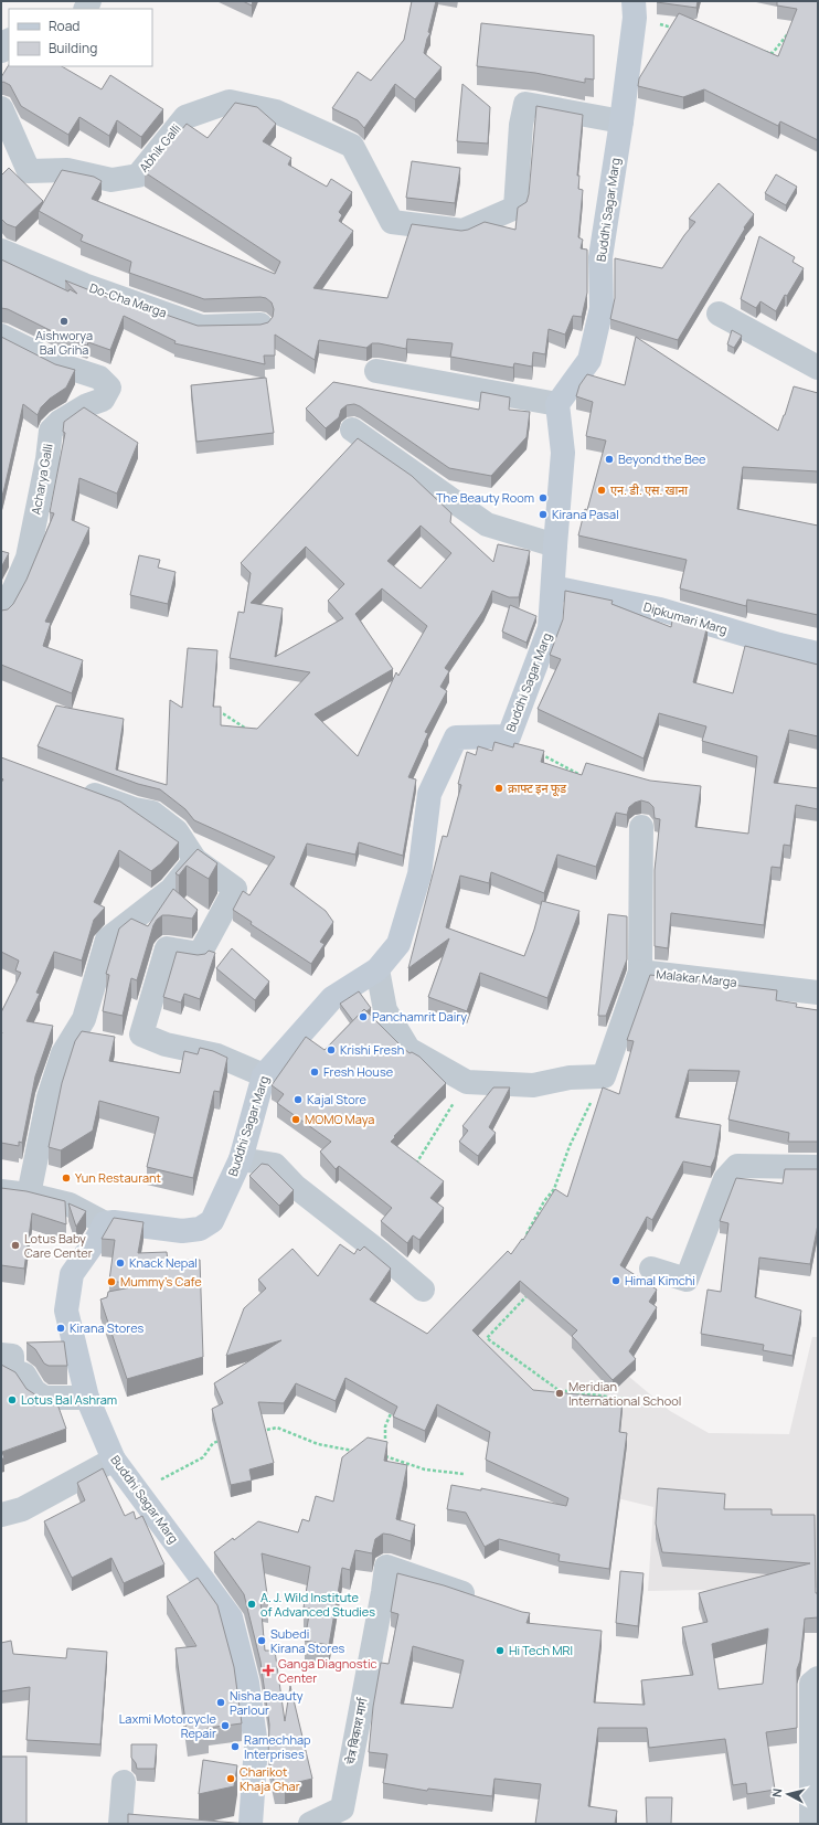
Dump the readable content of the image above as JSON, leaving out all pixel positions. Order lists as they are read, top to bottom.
{
  "streets": {
    "street": [
      "Abhik Galli",
      "Buddhi Sagar Marg",
      "Do-Cha Marga",
      "Acharya Galli",
      "Dipkumari Marg",
      "Malakar Marga",
      "चेत्र बिकाश मार्ग"
    ]
  },
  "crossings": [
    ["Abhik Galli", "Buddhi Sagar Marg"],
    ["Buddhi Sagar Marg", "Dipkumari Marg"]
  ],
  "places": {
    "other": [
      "Aishworya Bal Griha",
      "Beyond the Bee",
      "एन. डी. एस. खाना",
      "The Beauty Room",
      "Kirana Pasal",
      "क्राफ्ट इन फूड",
      "Panchamrit Dairy",
      "Krishi Fresh",
      "Fresh House",
      "Kajal Store",
      "MOMO Maya",
      "Yun Restaurant",
      "Lotus Baby Care Center",
      "Knack Nepal",
      "Himal Kimchi",
      "Mummy's Cafe",
      "Kirana Stores",
      "Meridian International School",
      "Lotus Bal Ashram",
      "A. J. Wild Institute of Advanced Studies",
      "Subedi Kirana Stores",
      "Hi Tech MRI",
      "Nisha Beauty Parlour",
      "Laxmi Motorcycle Repair",
      "Ramechhap Interprises",
      "Charikot Khaja Ghar"
    ],
    "health": ["Ganga Diagnostic Center"]
  },
  "legend": ["Road", "Building"],
  "north": "left"
}
